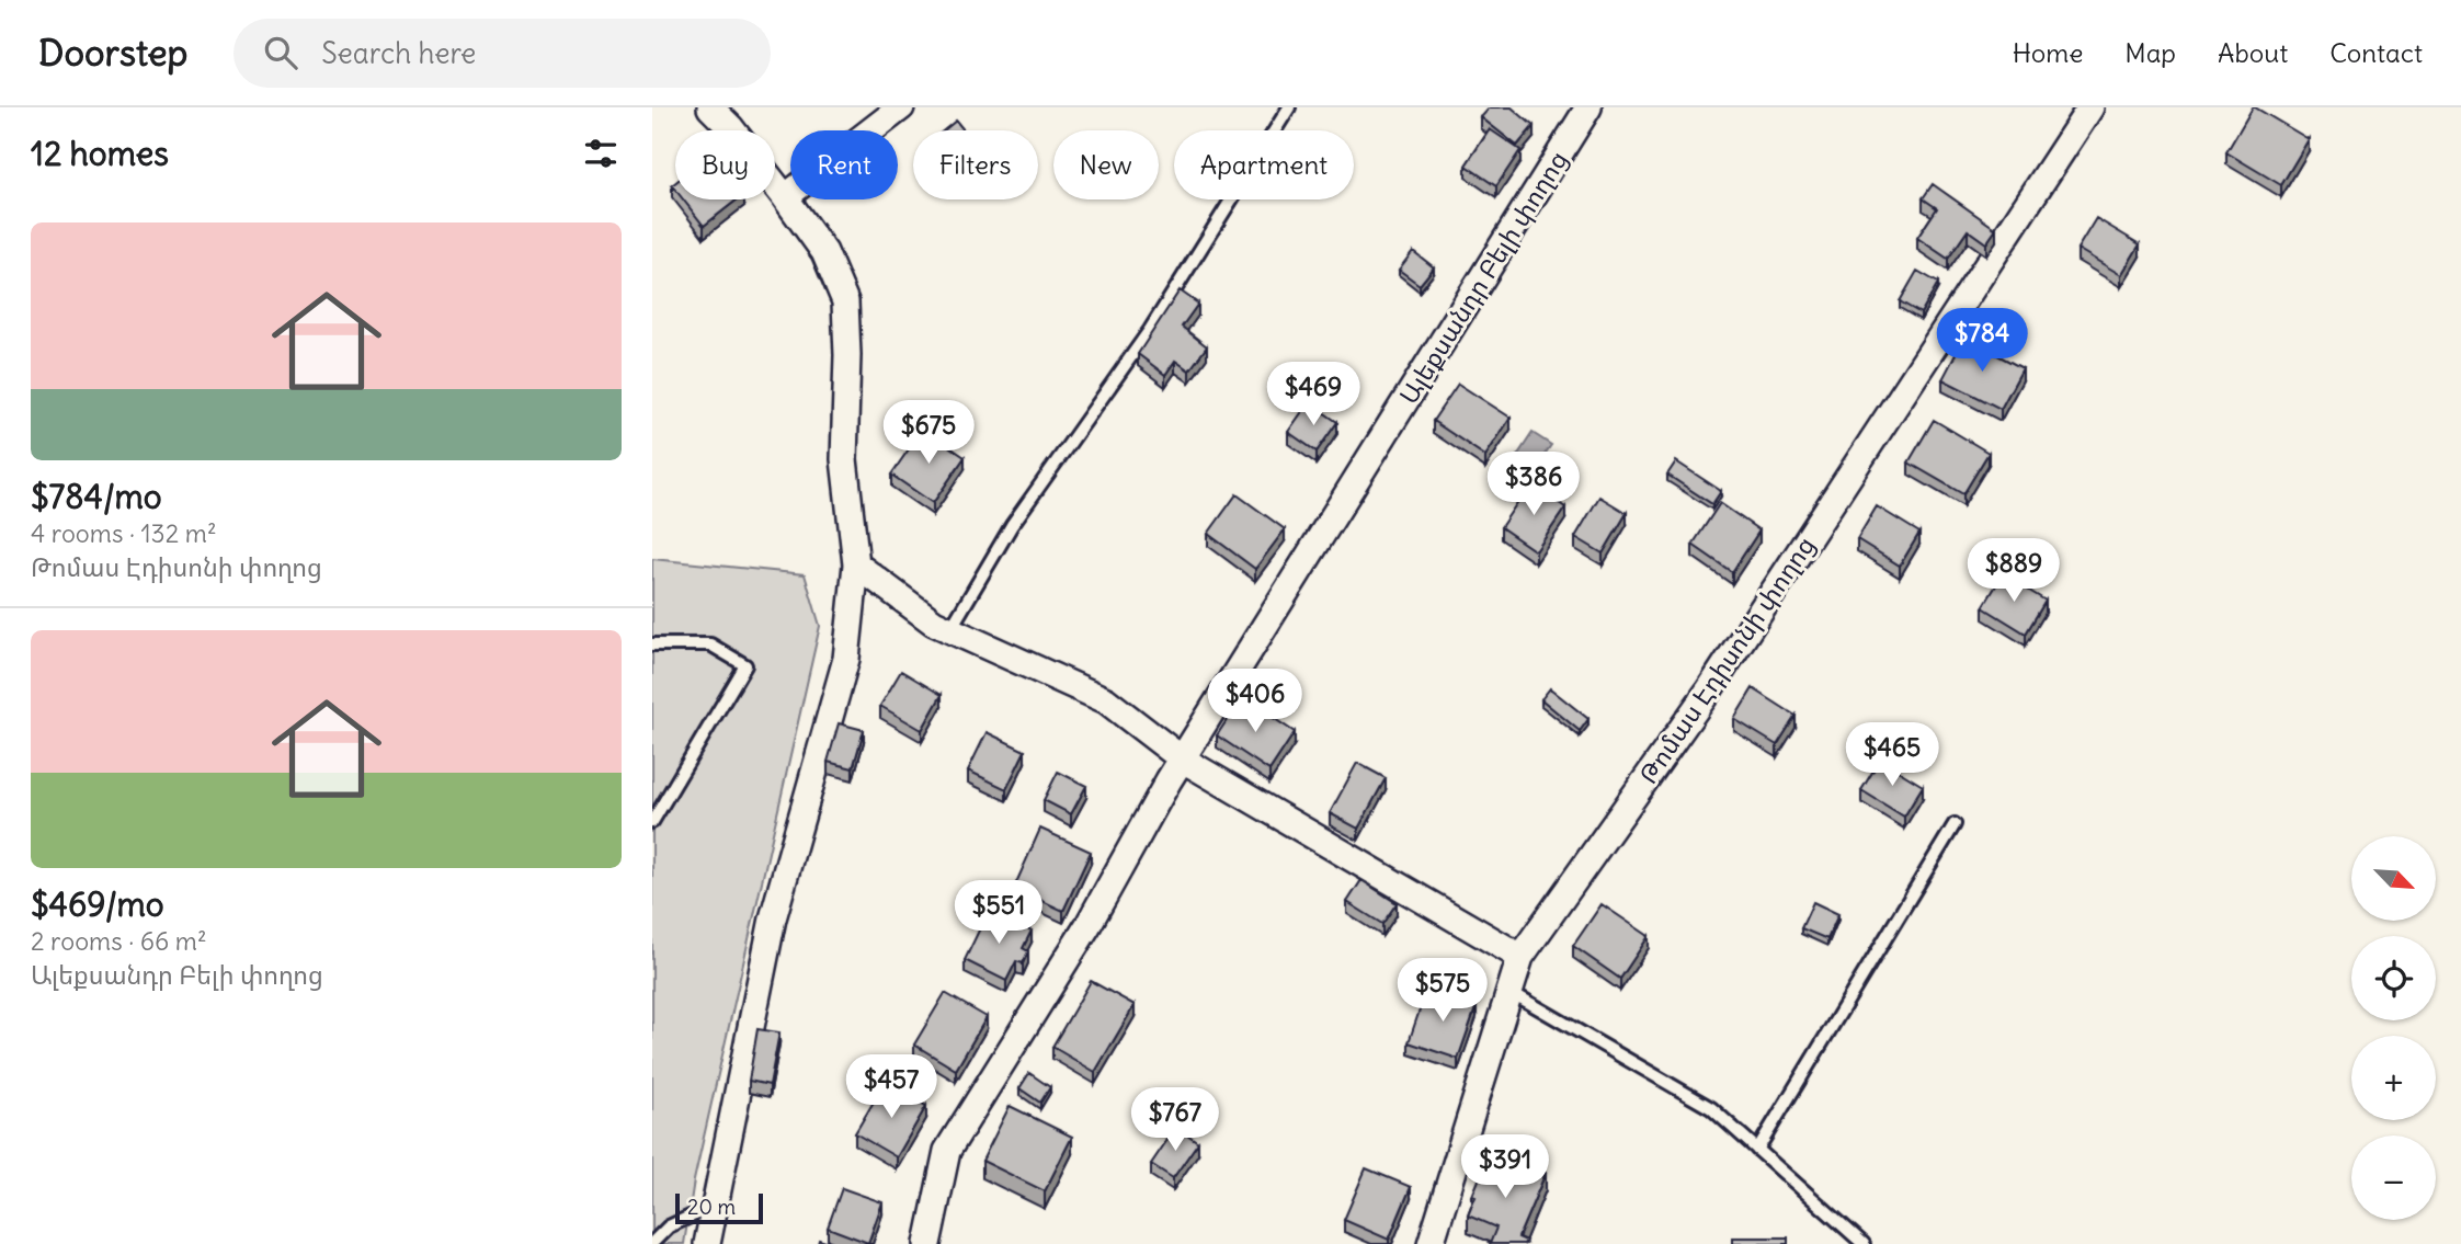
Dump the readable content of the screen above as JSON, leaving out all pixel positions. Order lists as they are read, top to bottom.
{
  "streets": {
    "street": ["Ալեքսանդր Բելի փողոց", "Թոմաս Էդիսոնի փողոց"]
  },
  "scale_bar": "20 m",
  "north": "bottom right",
  "page": {
    "header": "Doorstep",
    "search": "Search here",
    "nav": [
      "Home",
      "Map",
      "About",
      "Contact"
    ],
    "heading": "12 homes",
    "chip": [
      "Buy",
      "Rent",
      "Filters",
      "New",
      "Apartment"
    ],
    "list": [
      {
        "name": "$784/mo",
        "note": "4 rooms · 132 m² · Թոմաս Էդիսոնի փողոց"
      },
      {
        "name": "$469/mo",
        "note": "2 rooms · 66 m² · Ալեքսանդր Բելի փողոց"
      }
    ],
    "price": [
      "$784",
      "$469",
      "$675",
      "$386",
      "$889",
      "$406",
      "$465",
      "$551",
      "$575",
      "$457",
      "$767",
      "$391"
    ],
    "map_buttons": ["+", "−"],
    "scale": "20 m"
  }
}
